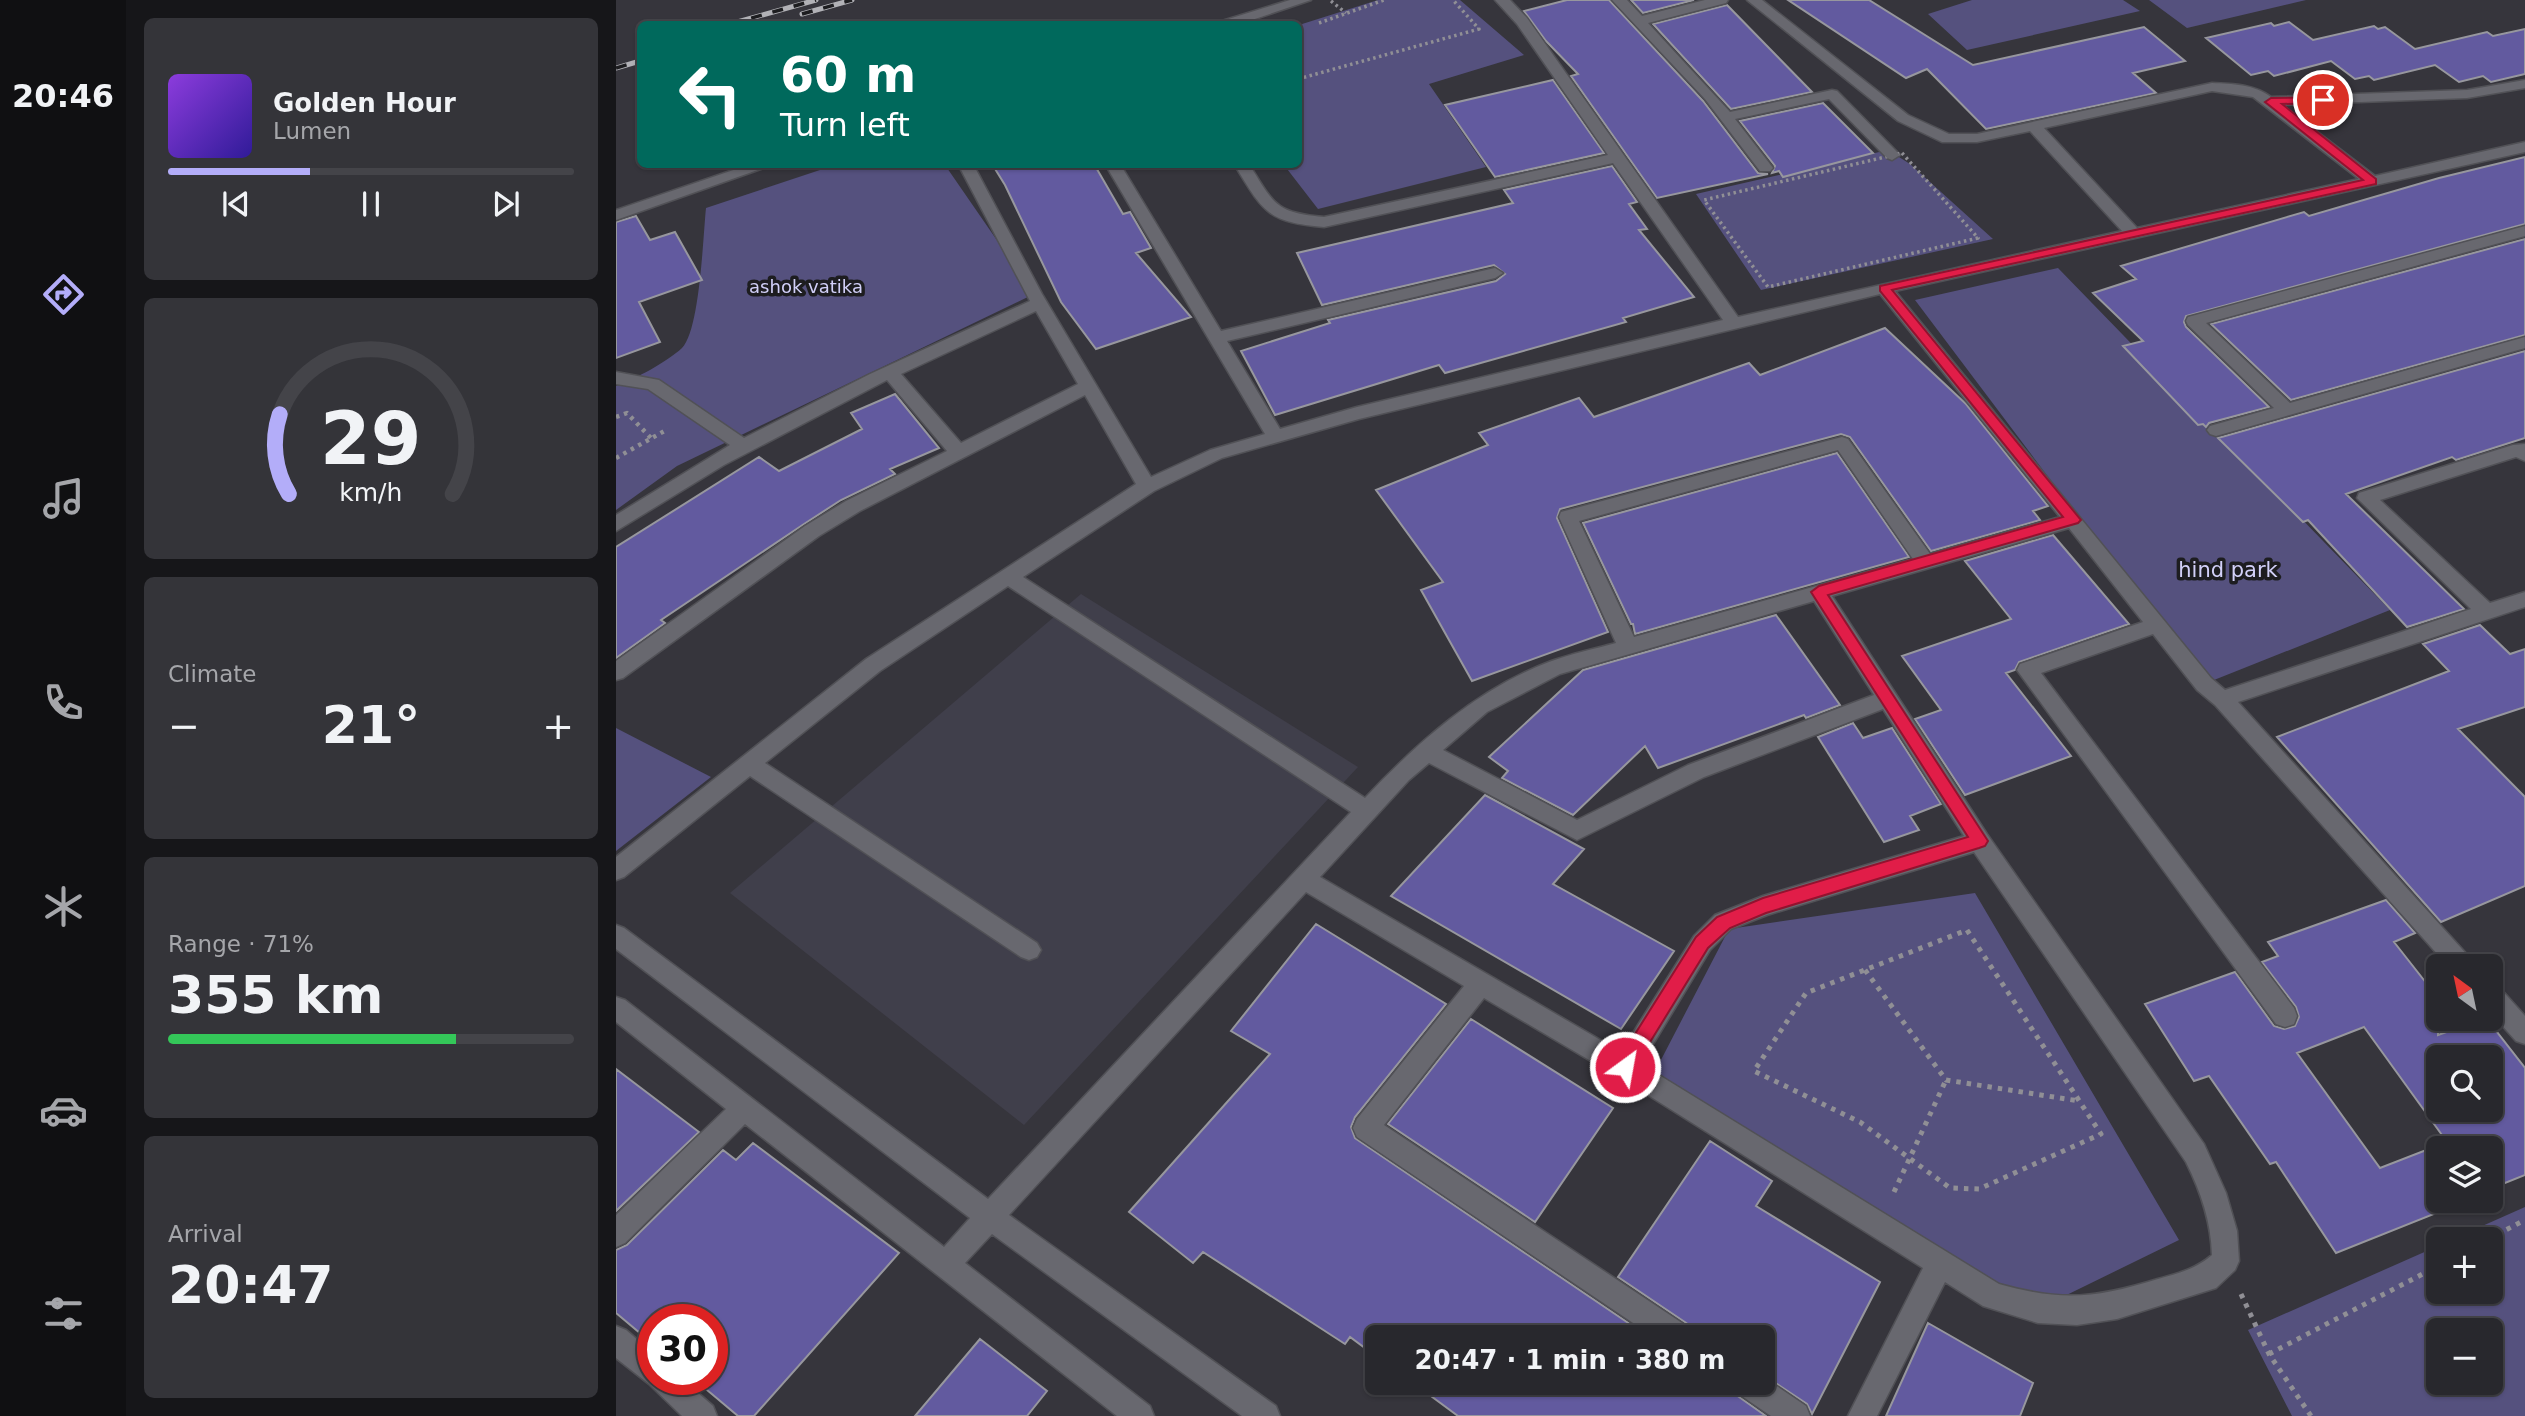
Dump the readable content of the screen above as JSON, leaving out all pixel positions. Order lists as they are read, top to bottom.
{
  "parks": ["ashok vatika", "hind park"],
  "north": "top left",
  "page": {
    "tabs": "20:46",
    "turn": ["60 m", "Turn left"],
    "song": ["Golden Hour", "Lumen"],
    "tile": [
      "Climate",
      ["Range · 71%", "355 km"],
      ["Arrival", "20:47"]
    ],
    "heat": ["−", "21°", "+"],
    "map_buttons": ["+", "−"],
    "limit": "30",
    "trip": "20:47 · 1 min · 380 m",
    "gauge": ["29", "km/h"]
  }
}
